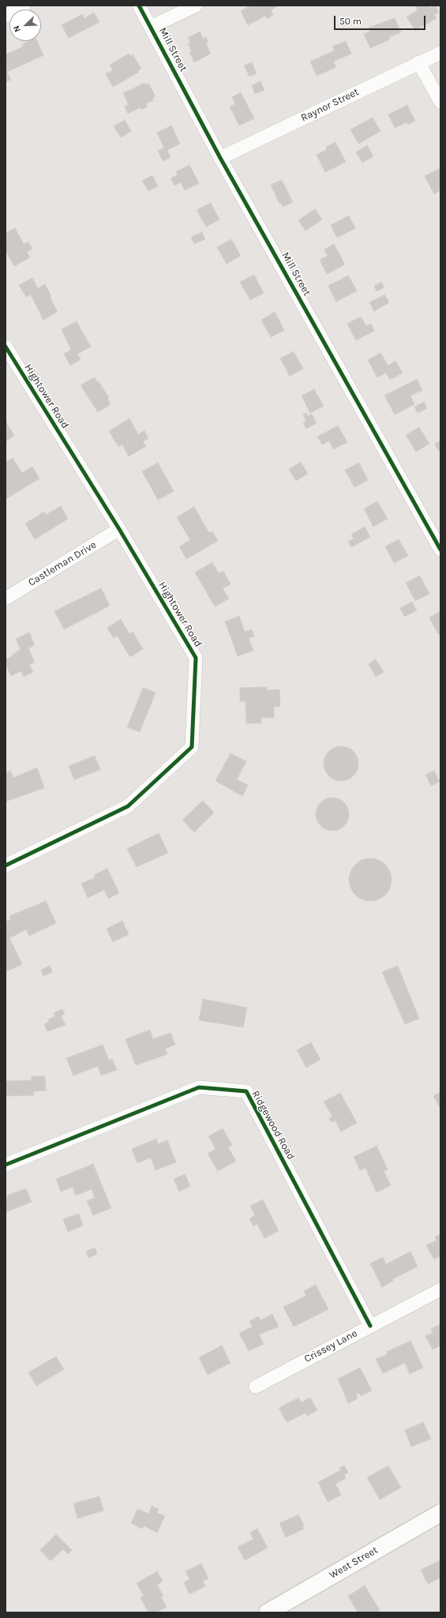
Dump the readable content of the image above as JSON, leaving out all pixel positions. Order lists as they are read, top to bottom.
{
  "streets": {
    "main road": ["West Street"],
    "street": [
      "Mill Street",
      "Raynor Street",
      "Hightower Road",
      "Castleman Drive",
      "Ridgewood Road",
      "Crissey Lane"
    ]
  },
  "crossings": [
    ["Mill Street", "Raynor Street"],
    ["Hightower Road", "Castleman Drive"],
    ["Ridgewood Road", "Crissey Lane"]
  ],
  "scale_bar": "50 m",
  "north": "bottom left"
}
